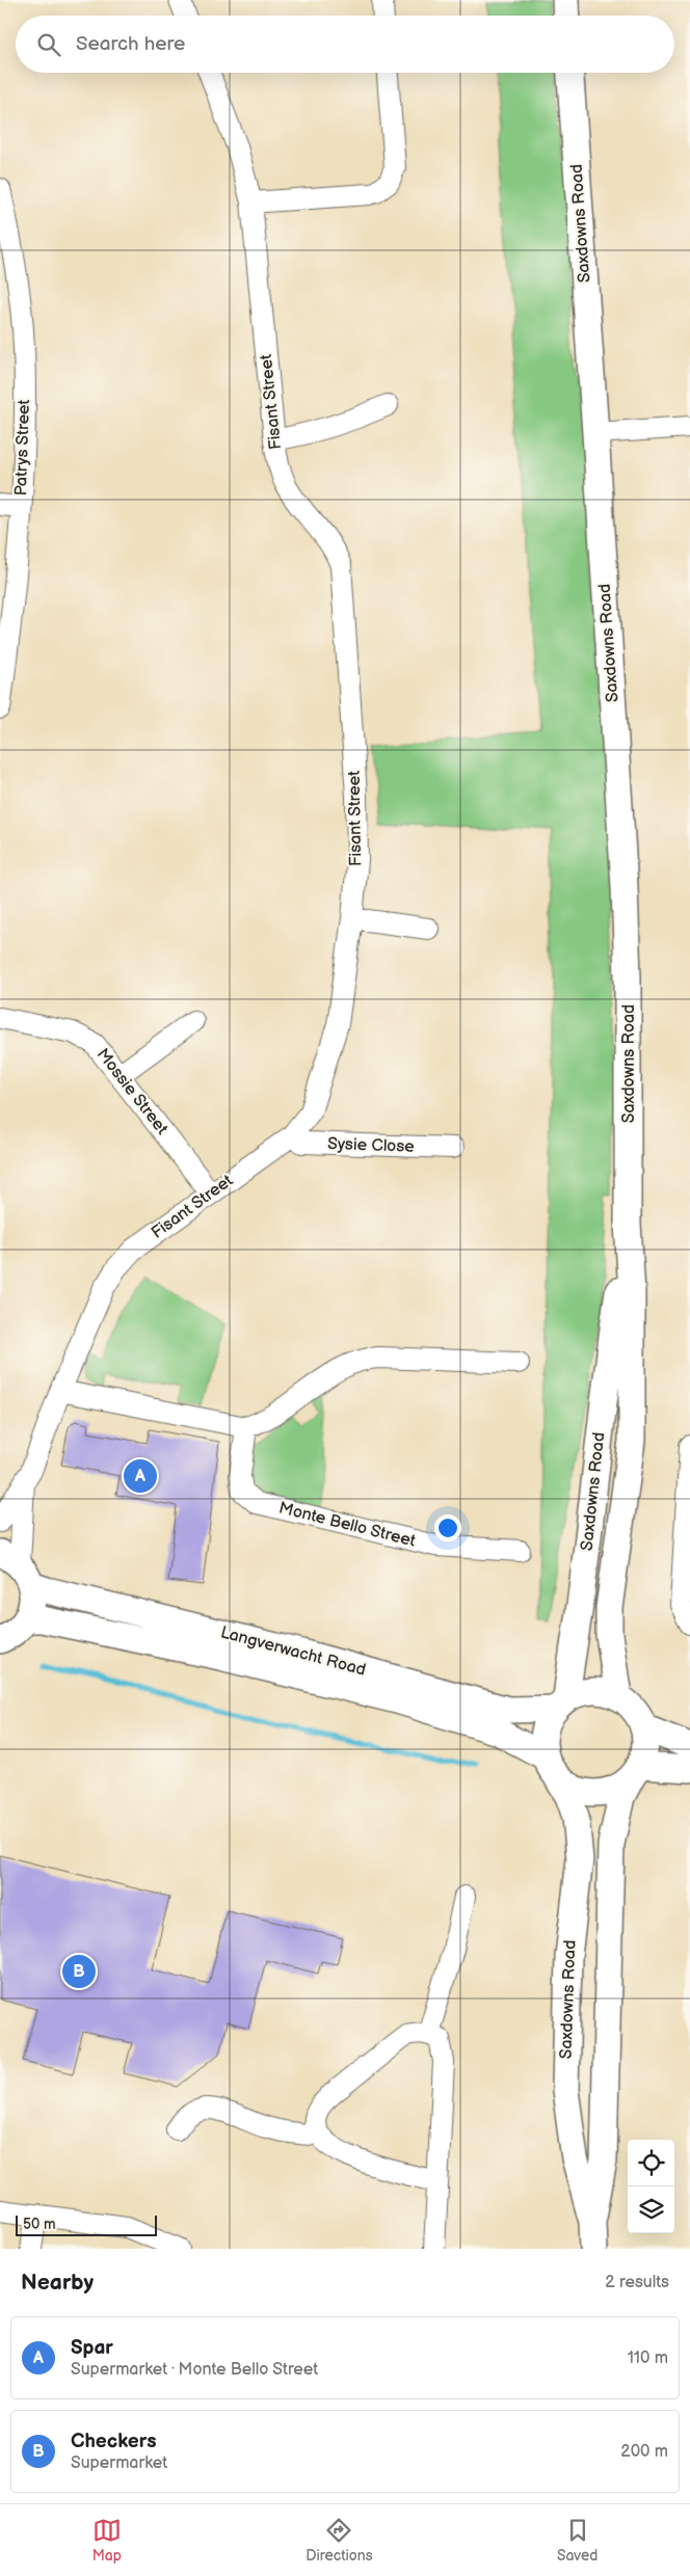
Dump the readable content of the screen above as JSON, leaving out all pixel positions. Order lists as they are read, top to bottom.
{
  "streets": {
    "street": [
      "Saxdowns Road",
      "Fisant Street",
      "Patrys Street",
      "Mossie Street",
      "Sysie Close",
      "Monte Bello Street",
      "Langverwacht Road"
    ]
  },
  "crossings": [
    ["Saxdowns Road", "Langverwacht Road"],
    ["Fisant Street", "Mossie Street"],
    ["Fisant Street", "Sysie Close"],
    ["Fisant Street", "Langverwacht Road"]
  ],
  "scale_bar": "50 m",
  "page": {
    "search": "Search here",
    "pins": ["A", "B"],
    "scale": "50 m",
    "heading": ["Nearby", "2 results"],
    "list": [
      {
        "mark": "A",
        "name": "Spar",
        "note": "Supermarket · Monte Bello Street",
        "value": "110 m"
      },
      {
        "mark": "B",
        "name": "Checkers",
        "note": "Supermarket",
        "value": "200 m"
      }
    ],
    "nav": ["Map", "Directions", "Saved"]
  }
}
